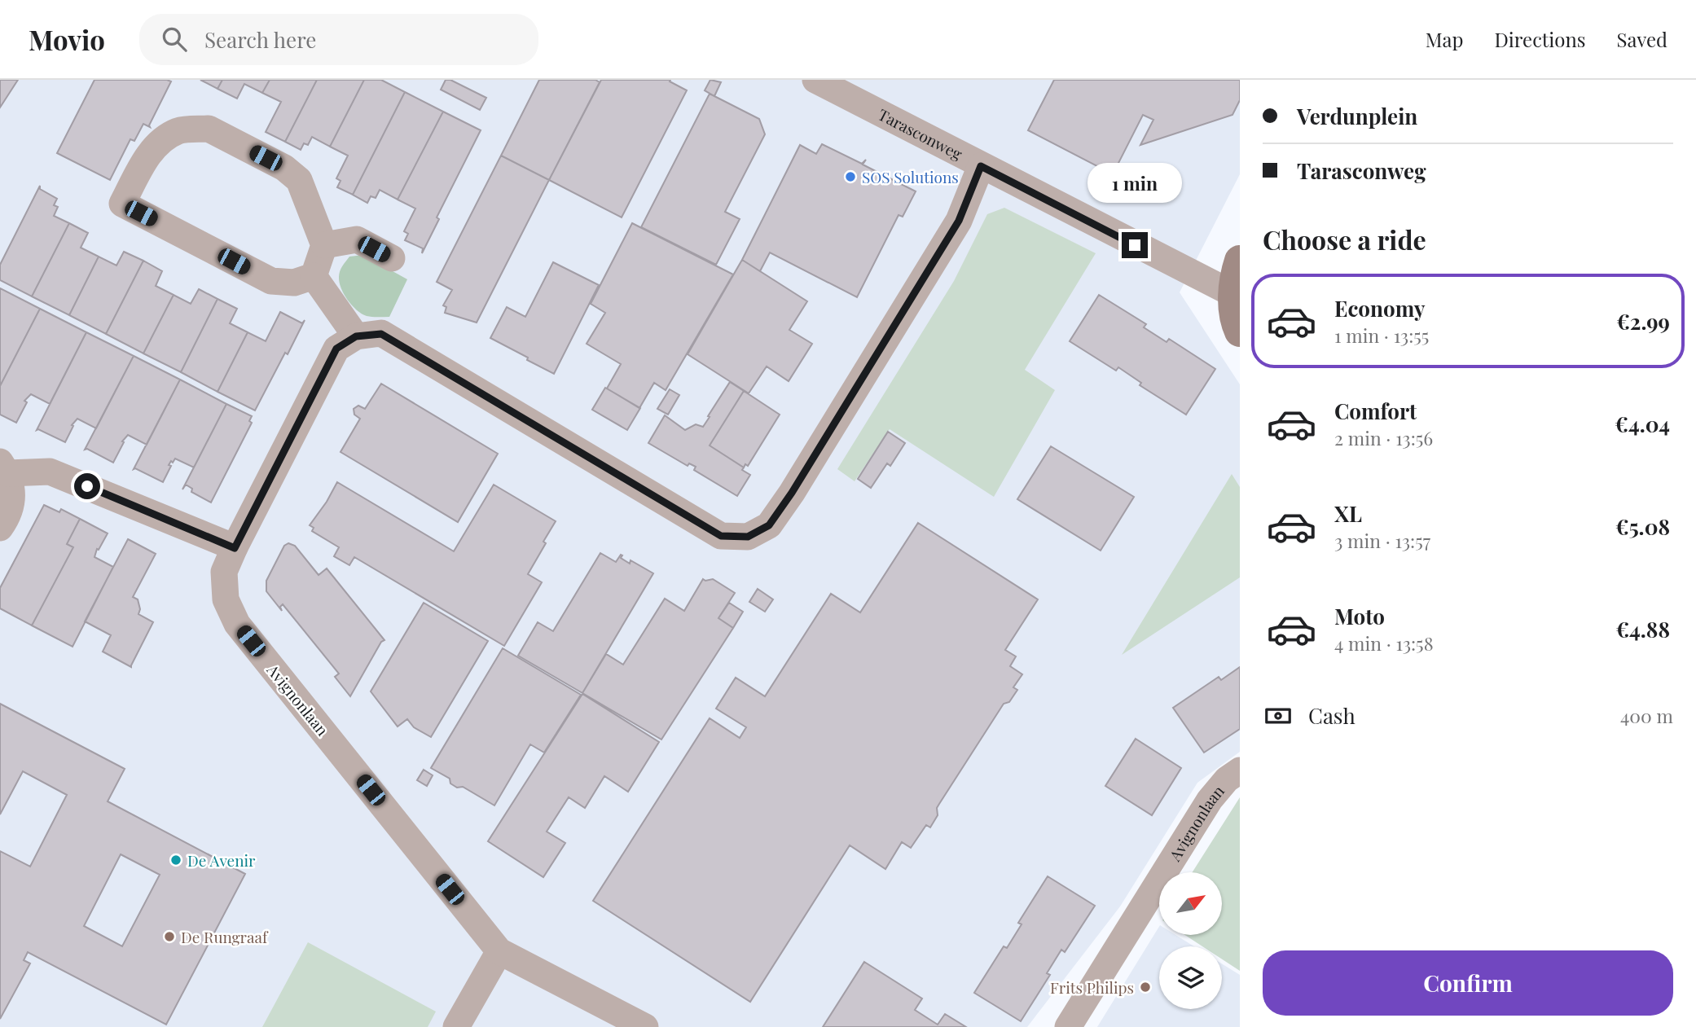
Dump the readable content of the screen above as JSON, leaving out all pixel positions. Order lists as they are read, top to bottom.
{
  "streets": {
    "street": ["Tarasconweg", "Avignonlaan"]
  },
  "places": [
    "SOS Solutions",
    "De Avenir",
    "De Rungraaf",
    "Frits Philips"
  ],
  "north": "top right",
  "page": {
    "header": "Movio",
    "search": "Search here",
    "nav": ["Map", "Directions", "Saved"],
    "banner": ["Verdunplein", "Tarasconweg"],
    "bubble": "1 min",
    "heading": "Choose a ride",
    "list": [
      {
        "name": "Economy",
        "note": "1 min · 13:55",
        "value": "€2.99"
      },
      {
        "name": "Comfort",
        "note": "2 min · 13:56",
        "value": "€4.04"
      },
      {
        "name": "XL",
        "note": "3 min · 13:57",
        "value": "€5.08"
      },
      {
        "name": "Moto",
        "note": "4 min · 13:58",
        "value": "€4.88"
      }
    ],
    "pay": ["Cash", "400 m"],
    "buttons": "Confirm"
  }
}
